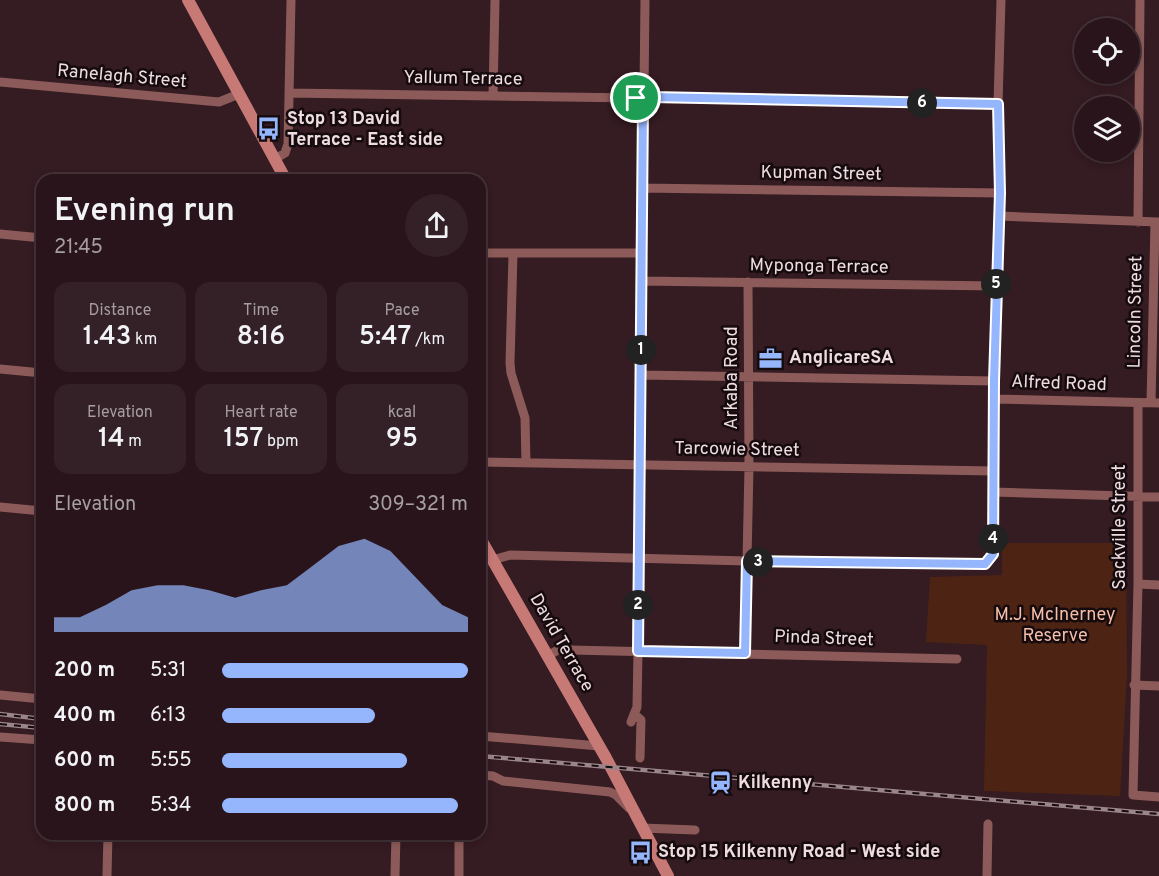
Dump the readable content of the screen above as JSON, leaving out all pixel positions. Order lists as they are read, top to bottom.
{
  "streets": {
    "main road": ["David Terrace"],
    "street": [
      "Ranelagh Street",
      "Yallum Terrace",
      "Kupman Street",
      "Myponga Terrace",
      "Lincoln Street",
      "Arkaba Road",
      "Alfred Road",
      "Tarcowie Street",
      "Sackville Street",
      "Pinda Street"
    ]
  },
  "crossings": [
    ["Myponga Terrace", "Arkaba Road"],
    ["Lincoln Street", "Alfred Road"],
    ["Arkaba Road", "Tarcowie Street"],
    ["Arkaba Road", "Pinda Street"],
    ["Alfred Road", "Sackville Street"],
    ["Pinda Street", "David Terrace"]
  ],
  "parks": ["M.J. McInerney Reserve"],
  "places": {
    "bus stop": ["Stop 13 David Terrace - East side", "Stop 15 Kilkenny Road - West side"],
    "office": ["AnglicareSA"],
    "station": ["Kilkenny"]
  },
  "page": {
    "pins": [
      "6",
      "5",
      "1",
      "4",
      "3",
      "2"
    ],
    "heading": ["Evening run", "21:45"],
    "stats": [
      ["Distance", "1.43 km"],
      ["Time", "8:16"],
      ["Pace", "5:47 /km"],
      ["Elevation", "14 m"],
      ["Heart rate", "157 bpm"],
      ["kcal", "95"]
    ],
    "chart": ["Elevation", "309–321 m"],
    "list": [
      {
        "name": "200 m",
        "note": "5:31"
      },
      {
        "name": "400 m",
        "note": "6:13"
      },
      {
        "name": "600 m",
        "note": "5:55"
      },
      {
        "name": "800 m",
        "note": "5:34"
      }
    ]
  }
}
